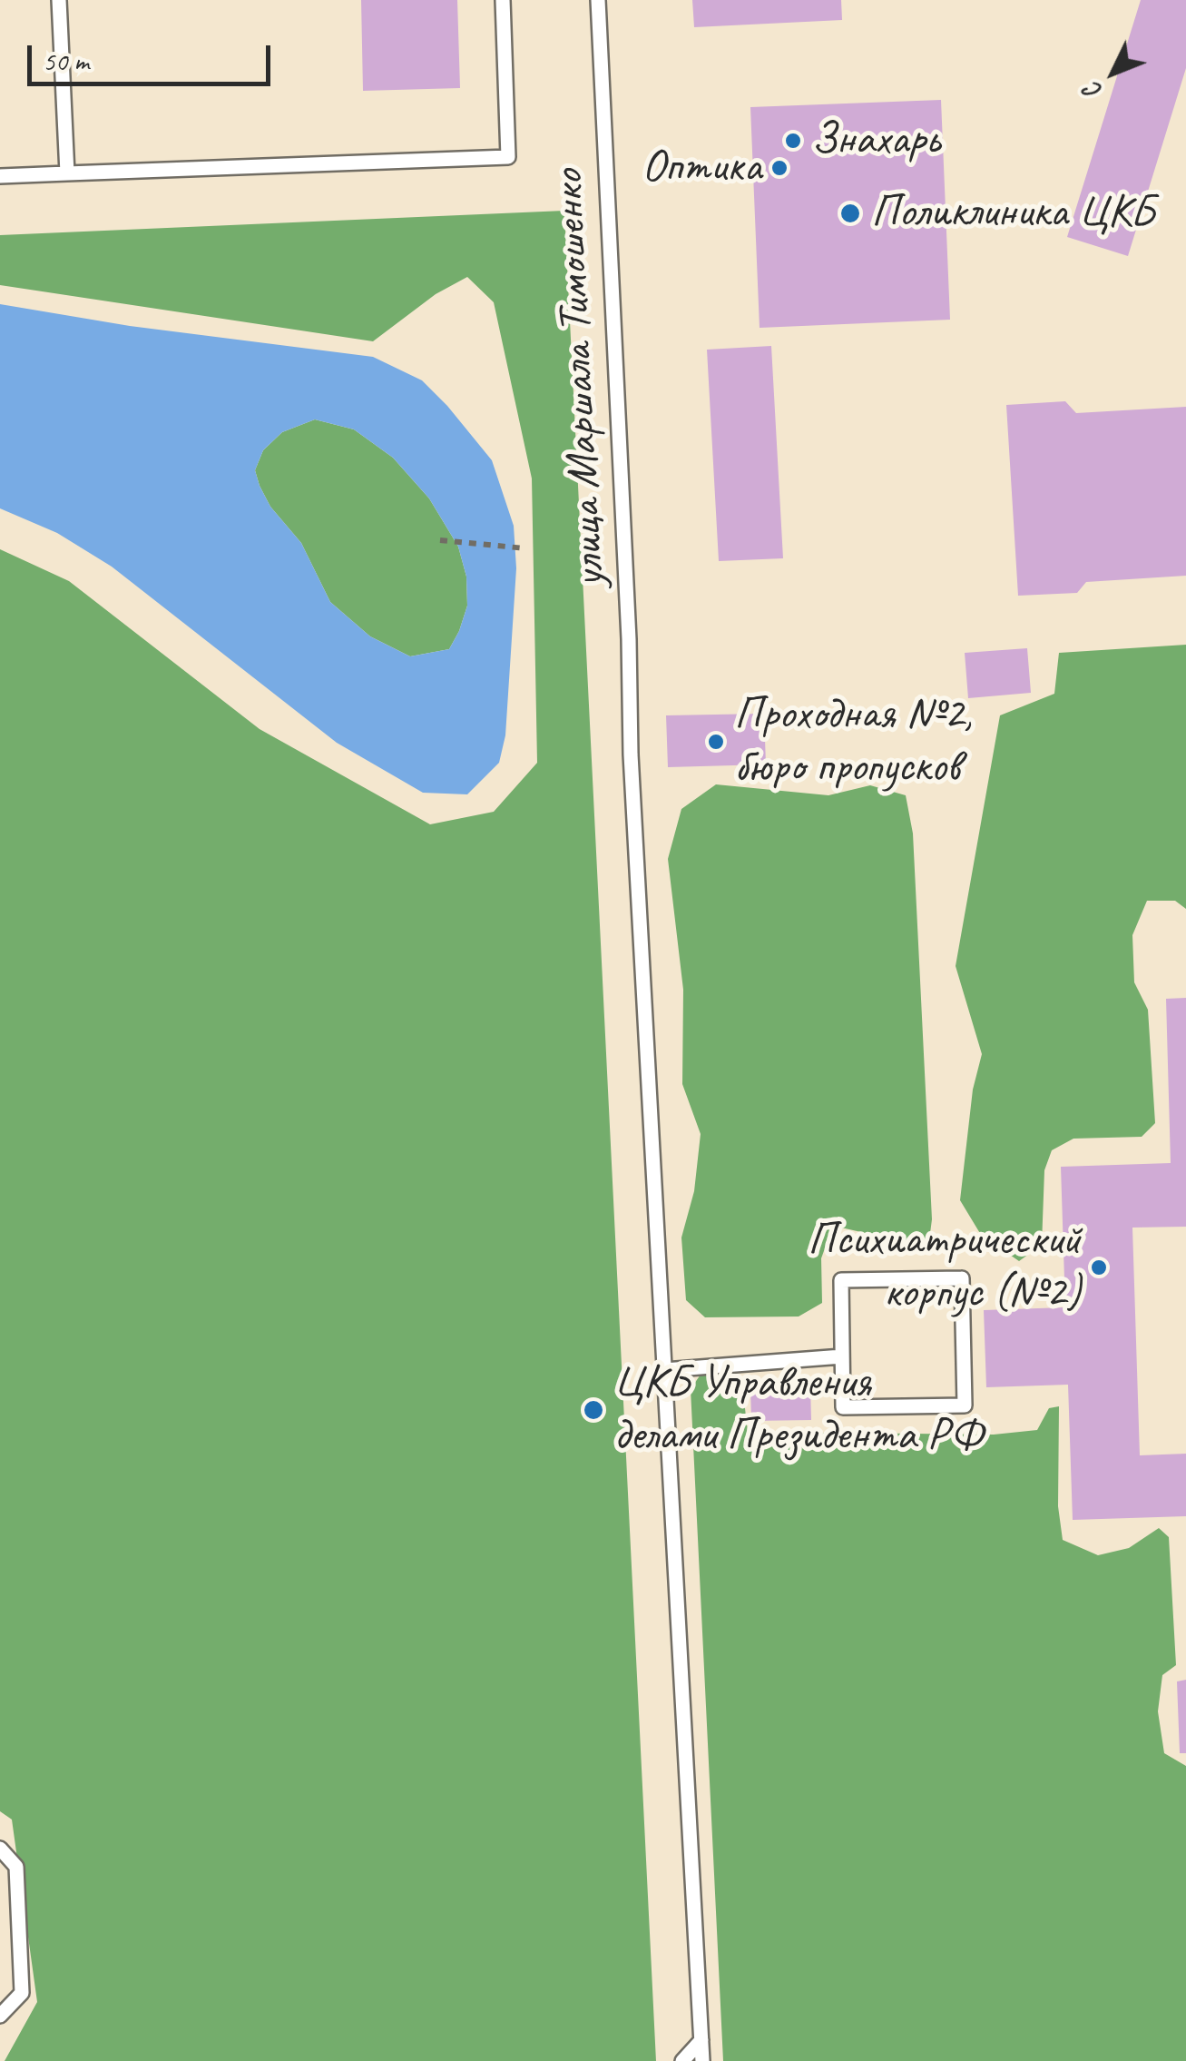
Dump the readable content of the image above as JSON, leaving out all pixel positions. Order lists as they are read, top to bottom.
{
  "streets": {
    "lane": ["улица Маршала Тимошенко"]
  },
  "places": [
    "Знахарь",
    "Оптика",
    "Поликлиника ЦКБ",
    "Проходная №2, бюро пропусков",
    "Психиатрический корпус (№2)",
    "ЦКБ Управления делами Президента РФ"
  ],
  "scale_bar": "50 m",
  "north": "bottom left"
}
